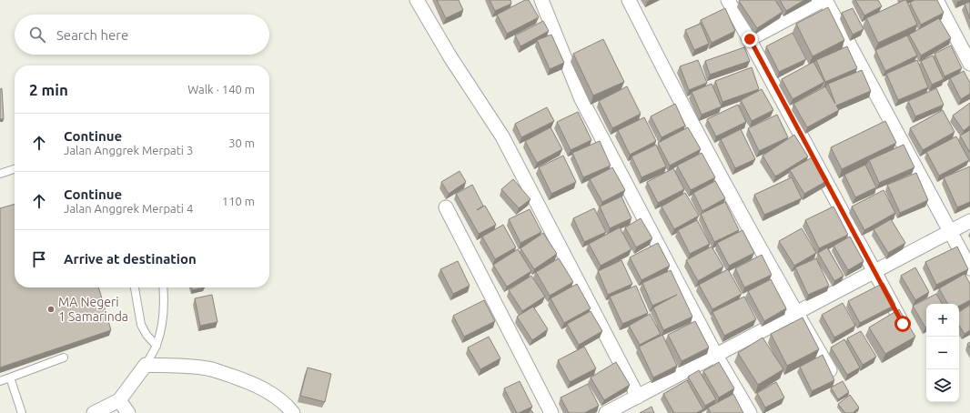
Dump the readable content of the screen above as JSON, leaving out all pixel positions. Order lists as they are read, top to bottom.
{
  "places": ["MA Negeri 1 Samarinda"],
  "page": {
    "search": "Search here",
    "heading": ["2 min", "Walk · 140 m"],
    "list": [
      ["Continue", "Jalan Anggrek Merpati 3", "30 m"],
      ["Continue", "Jalan Anggrek Merpati 4", "110 m"],
      "Arrive at destination"
    ],
    "map_buttons": ["+", "−"]
  }
}
